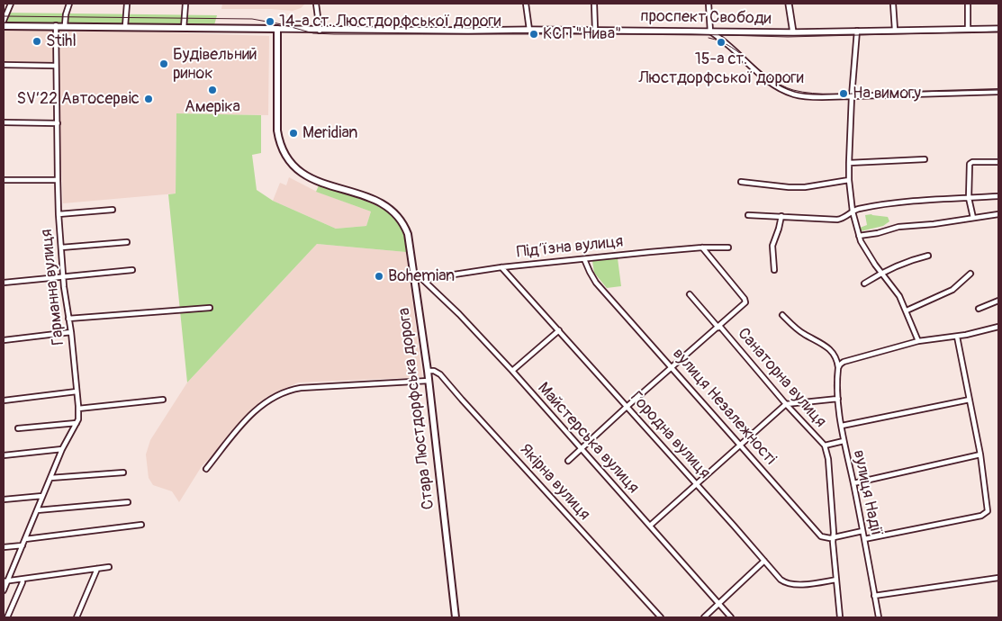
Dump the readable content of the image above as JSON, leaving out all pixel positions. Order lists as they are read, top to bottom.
{
  "streets": {
    "main road": ["Стара Люстдорфська дорога"],
    "street": [
      "проспект Свободи",
      "Підʼїзна вулиця",
      "Гарманна вулиця",
      "Санаторна вулиця",
      "вулиця Незалежності",
      "Городна вулиця",
      "Майстерська вулиця",
      "Якірна вулиця",
      "вулиця Надії"
    ]
  },
  "crossings": [
    ["проспект Свободи", "Стара Люстдорфська дорога"],
    ["Підʼїзна вулиця", "вулиця Незалежності"],
    ["Підʼїзна вулиця", "Стара Люстдорфська дорога"],
    ["Підʼїзна вулиця", "Городна вулиця"],
    ["Підʼїзна вулиця", "Майстерська вулиця"],
    ["Санаторна вулиця", "вулиця Надії"],
    ["вулиця Незалежності", "вулиця Надії"],
    ["Стара Люстдорфська дорога", "Якірна вулиця"],
    ["Городна вулиця", "вулиця Надії"]
  ],
  "places": [
    "14-а ст. Люстдорфської дороги",
    "КСП \"Нива\"",
    "Stihl",
    "15-а ст. Люстдорфської дороги",
    "Будівельний ринок",
    "Амеріка",
    "На вимогу",
    "SV’22 Автосервіс",
    "Meridian",
    "Bohemian"
  ]
}
